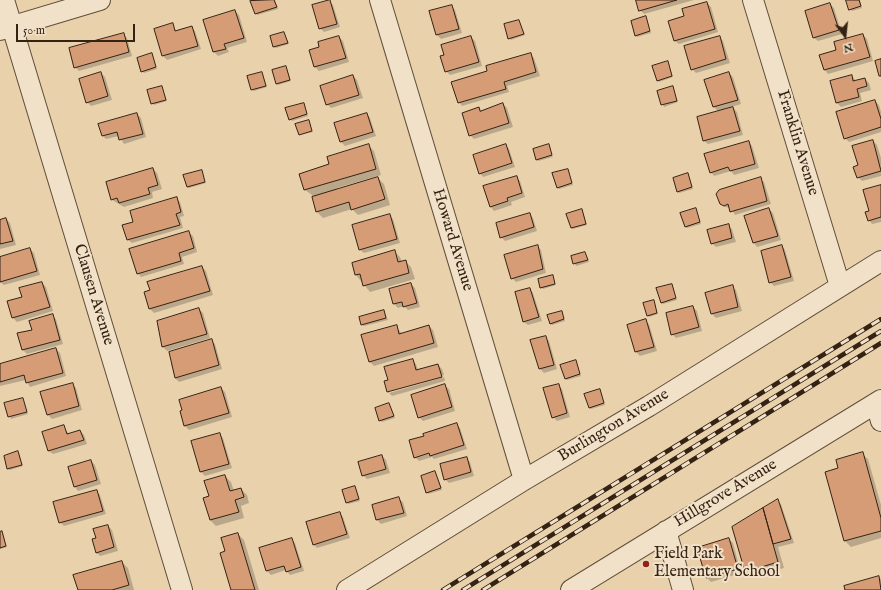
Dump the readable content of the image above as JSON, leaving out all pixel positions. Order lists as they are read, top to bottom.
{
  "streets": {
    "street": [
      "Franklin Avenue",
      "Howard Avenue",
      "Clausen Avenue",
      "Burlington Avenue",
      "Hillgrove Avenue"
    ]
  },
  "crossings": [
    ["Franklin Avenue", "Burlington Avenue"],
    ["Howard Avenue", "Burlington Avenue"]
  ],
  "places": ["Field Park Elementary School"],
  "scale_bar": "50 m",
  "north": "bottom"
}
